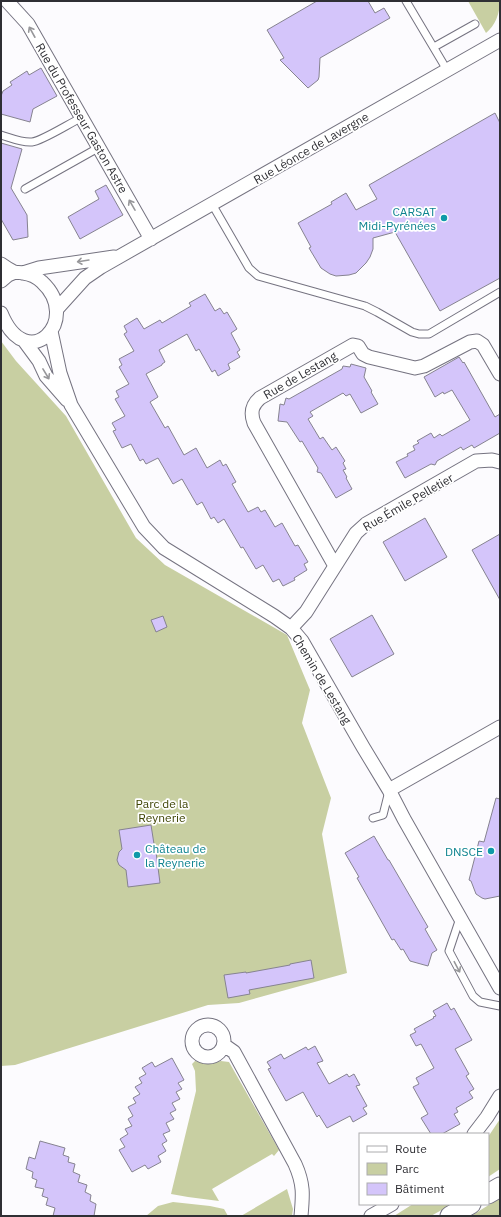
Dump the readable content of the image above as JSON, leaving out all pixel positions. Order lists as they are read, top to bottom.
{
  "streets": {
    "street": [
      "Rue du Professeur Gaston Astre",
      "Rue Léonce de Lavergne",
      "Rue de Lestang",
      "Rue Émile Pelletier",
      "Chemin de Lestang"
    ]
  },
  "crossings": [
    ["Rue du Professeur Gaston Astre", "Rue Léonce de Lavergne"],
    ["Rue Léonce de Lavergne", "Chemin de Lestang"],
    ["Rue de Lestang", "Rue Émile Pelletier"],
    ["Rue Émile Pelletier", "Chemin de Lestang"]
  ],
  "one_way": ["Rue du Professeur Gaston Astre"],
  "parks": ["Parc de la Reynerie"],
  "places": ["CARSAT Midi-Pyrénées", "DNSCE", "Château de la Reynerie"],
  "legend": ["Route", "Parc", "Bâtiment"]
}
